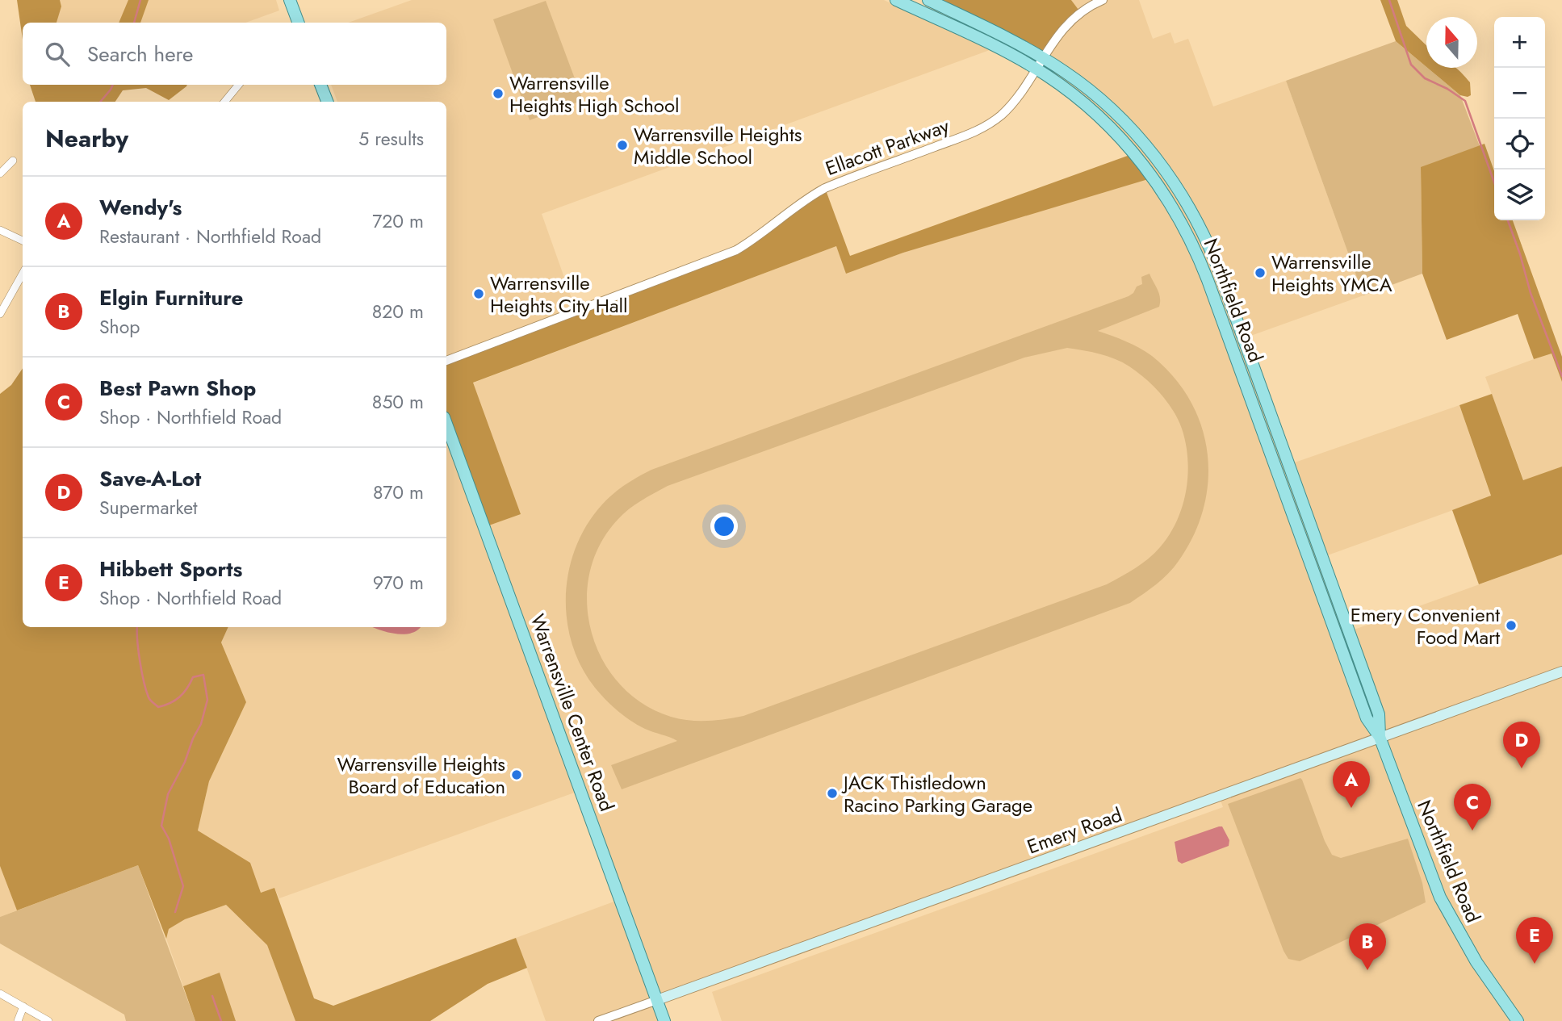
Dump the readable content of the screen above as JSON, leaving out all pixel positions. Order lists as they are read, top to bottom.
{
  "streets": {
    "main road": ["Northfield Road", "Warrensville Center Road", "Emery Road"],
    "street": ["Ellacott Parkway"]
  },
  "crossings": [
    ["Ellacott Parkway", "Northfield Road"],
    ["Northfield Road", "Emery Road"],
    ["Warrensville Center Road", "Emery Road"]
  ],
  "places": [
    "Warrensville Heights High School",
    "Warrensville Heights Middle School",
    "Warrensville Heights YMCA",
    "Warrensville Heights City Hall",
    "Emery Convenient Food Mart",
    "Warrensville Heights Board of Education",
    "JACK Thistledown Racino Parking Garage"
  ],
  "north": "top",
  "page": {
    "map_buttons": ["+", "−"],
    "search": "Search here",
    "heading": ["Nearby", "5 results"],
    "list": [
      {
        "mark": "A",
        "name": "Wendy's",
        "note": "Restaurant · Northfield Road",
        "value": "720 m"
      },
      {
        "mark": "B",
        "name": "Elgin Furniture",
        "note": "Shop",
        "value": "820 m"
      },
      {
        "mark": "C",
        "name": "Best Pawn Shop",
        "note": "Shop · Northfield Road",
        "value": "850 m"
      },
      {
        "mark": "D",
        "name": "Save-A-Lot",
        "note": "Supermarket",
        "value": "870 m"
      },
      {
        "mark": "E",
        "name": "Hibbett Sports",
        "note": "Shop · Northfield Road",
        "value": "970 m"
      }
    ],
    "pins": [
      "D",
      "A",
      "C",
      "E",
      "B"
    ]
  }
}
